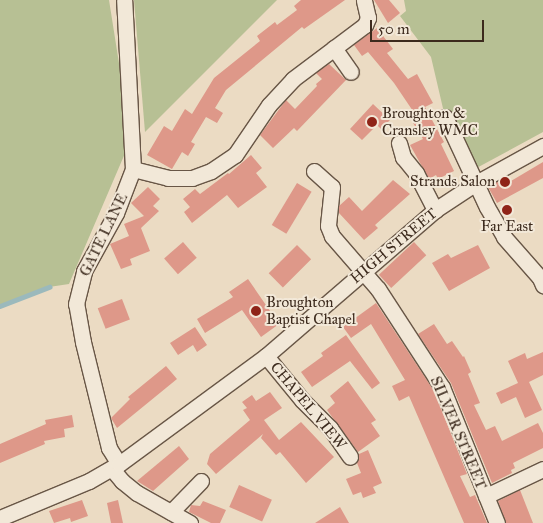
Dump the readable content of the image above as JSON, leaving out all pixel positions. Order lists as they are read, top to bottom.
{
  "streets": {
    "street": [
      "GATE LANE",
      "HIGH STREET",
      "CHAPEL VIEW",
      "SILVER STREET"
    ]
  },
  "crossings": [
    ["GATE LANE", "HIGH STREET"],
    ["HIGH STREET", "CHAPEL VIEW"],
    ["HIGH STREET", "SILVER STREET"]
  ],
  "places": [
    "Broughton & Cransley WMC",
    "Strands Salon",
    "Far East",
    "Broughton Baptist Chapel"
  ],
  "scale_bar": "50 m"
}
